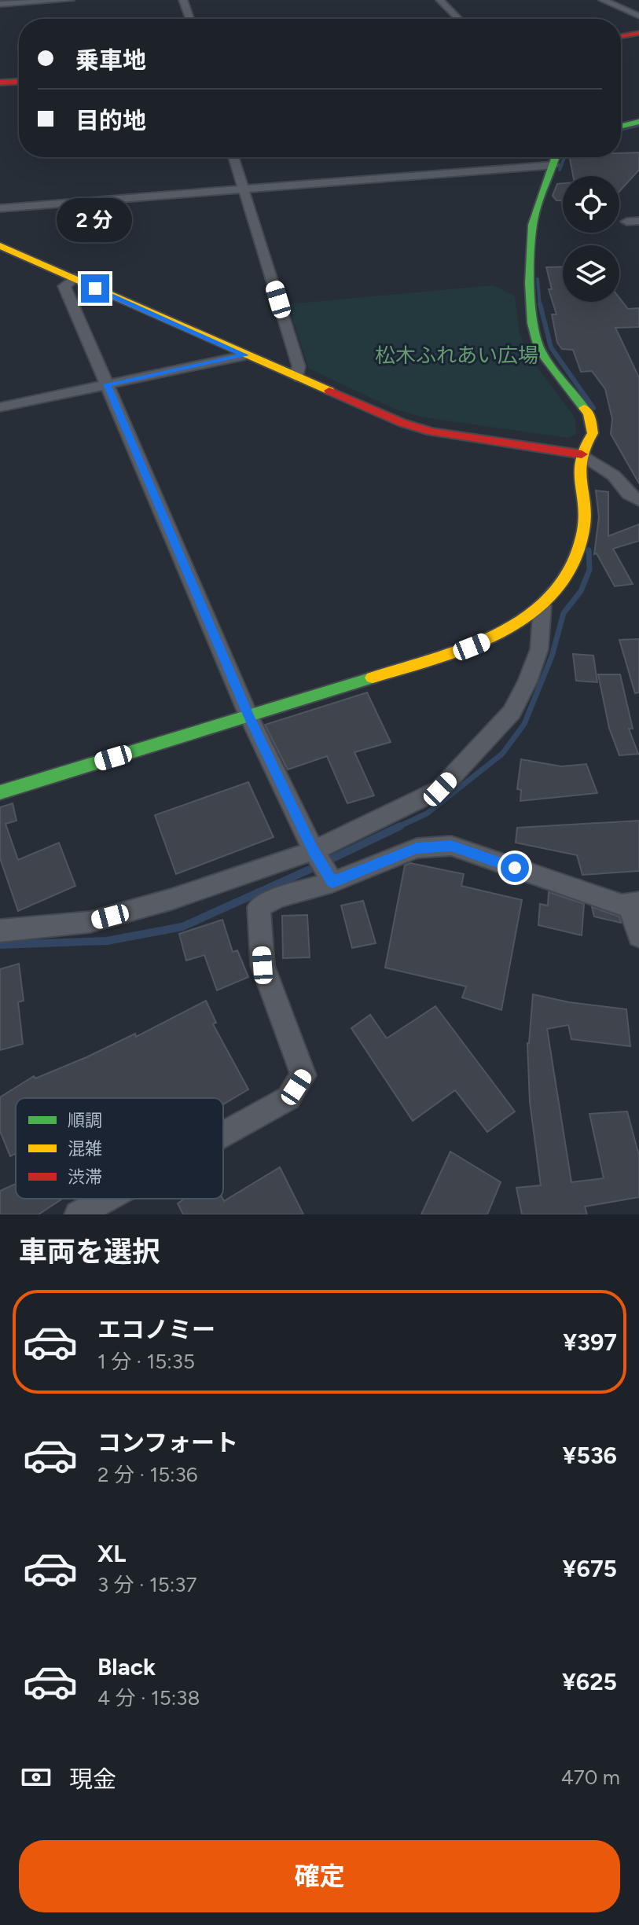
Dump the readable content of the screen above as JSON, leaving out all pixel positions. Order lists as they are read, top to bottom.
{
  "parks": ["松木ふれあい広場"],
  "legend": ["順調", "混雑", "渋滞"],
  "page": {
    "banner": ["乗車地", "目的地"],
    "bubble": "2 分",
    "heading": "車両を選択",
    "list": [
      {
        "name": "エコノミー",
        "note": "1 分 · 15:35",
        "value": "¥397"
      },
      {
        "name": "コンフォート",
        "note": "2 分 · 15:36",
        "value": "¥536"
      },
      {
        "name": "XL",
        "note": "3 分 · 15:37",
        "value": "¥675"
      },
      {
        "name": "Black",
        "note": "4 分 · 15:38",
        "value": "¥625"
      }
    ],
    "pay": ["現金", "470 m"],
    "buttons": "確定"
  }
}
